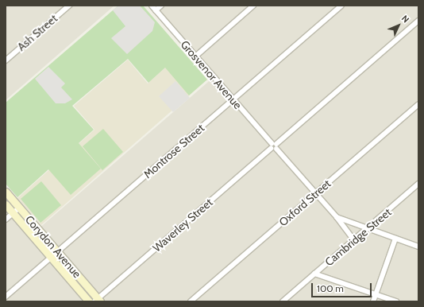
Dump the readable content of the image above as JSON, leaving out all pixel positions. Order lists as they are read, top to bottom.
{
  "streets": {
    "main road": ["Corydon Avenue"],
    "street": [
      "Ash Street",
      "Grosvenor Avenue",
      "Montrose Street",
      "Oxford Street",
      "Waverley Street",
      "Cambridge Street"
    ]
  },
  "crossings": [
    ["Grosvenor Avenue", "Montrose Street"],
    ["Grosvenor Avenue", "Oxford Street"],
    ["Grosvenor Avenue", "Waverley Street"],
    ["Grosvenor Avenue", "Cambridge Street"],
    ["Montrose Street", "Corydon Avenue"],
    ["Waverley Street", "Corydon Avenue"]
  ],
  "scale_bar": "100 m",
  "north": "top right"
}
